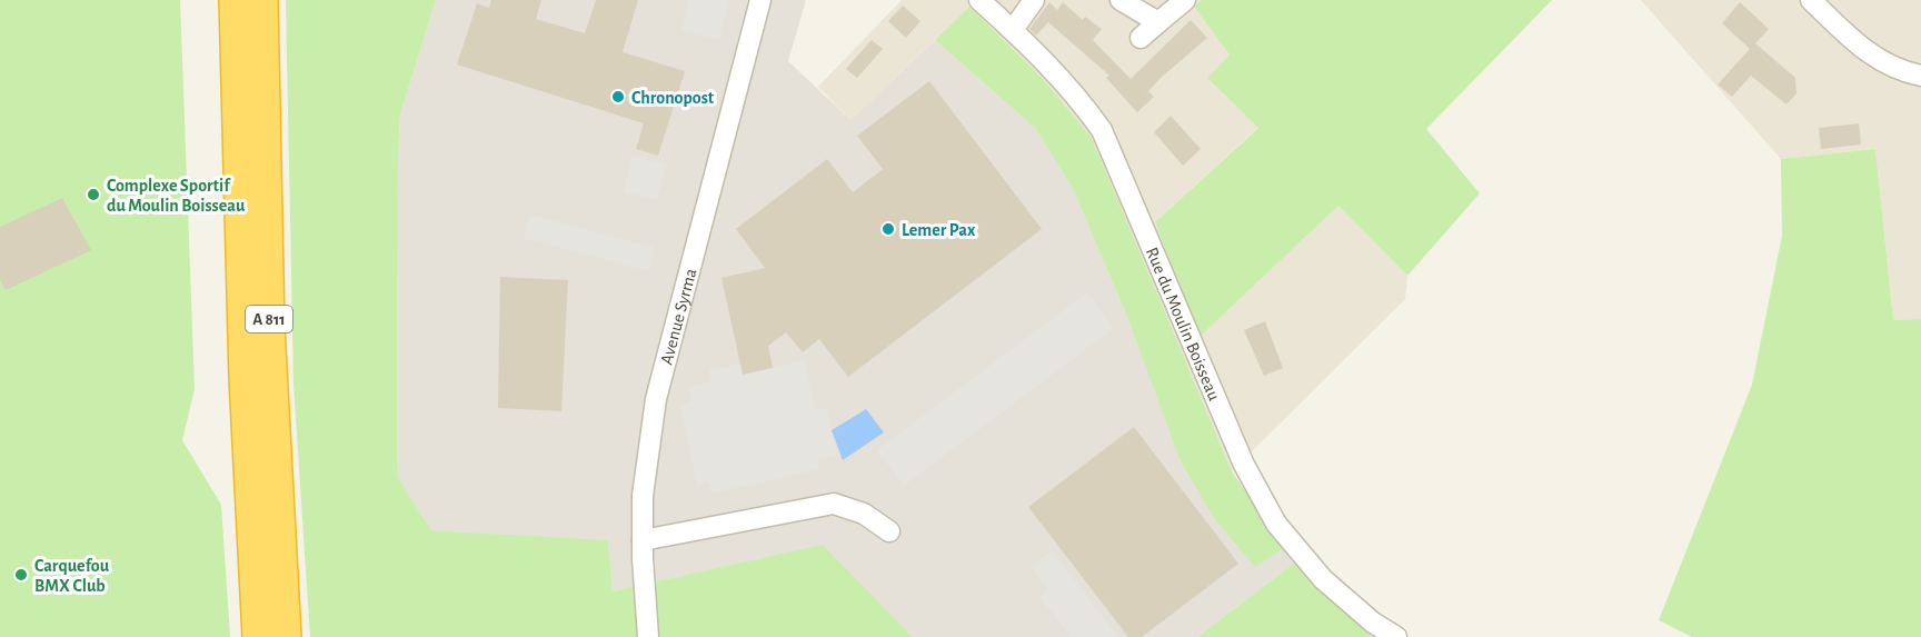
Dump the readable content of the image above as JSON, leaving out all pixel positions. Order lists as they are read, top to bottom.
{
  "streets": {
    "highway": ["A 811"],
    "street": ["Avenue Syrma", "Rue du Moulin Boisseau"]
  },
  "places": [
    "Chronopost",
    "Complexe Sportif du Moulin Boisseau",
    "Lemer Pax",
    "Carquefou BMX Club"
  ]
}
